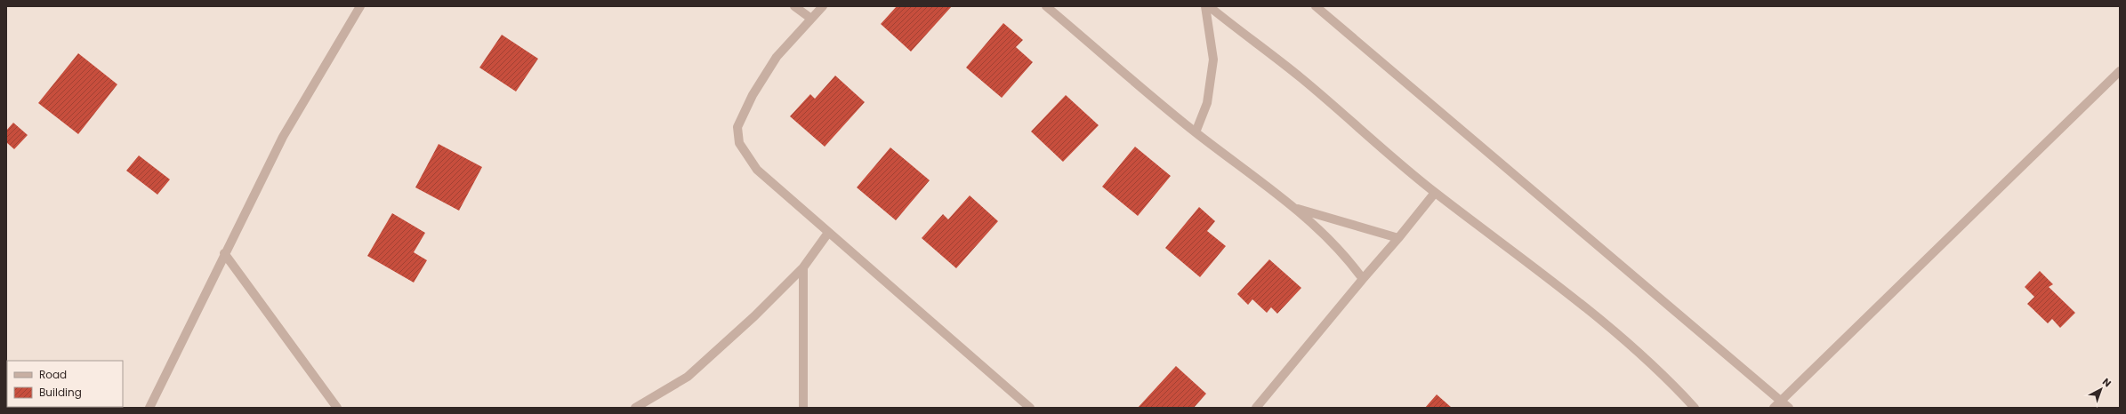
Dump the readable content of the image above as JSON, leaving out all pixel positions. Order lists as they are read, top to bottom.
{
  "legend": ["Road", "Building"],
  "north": "top right"
}
